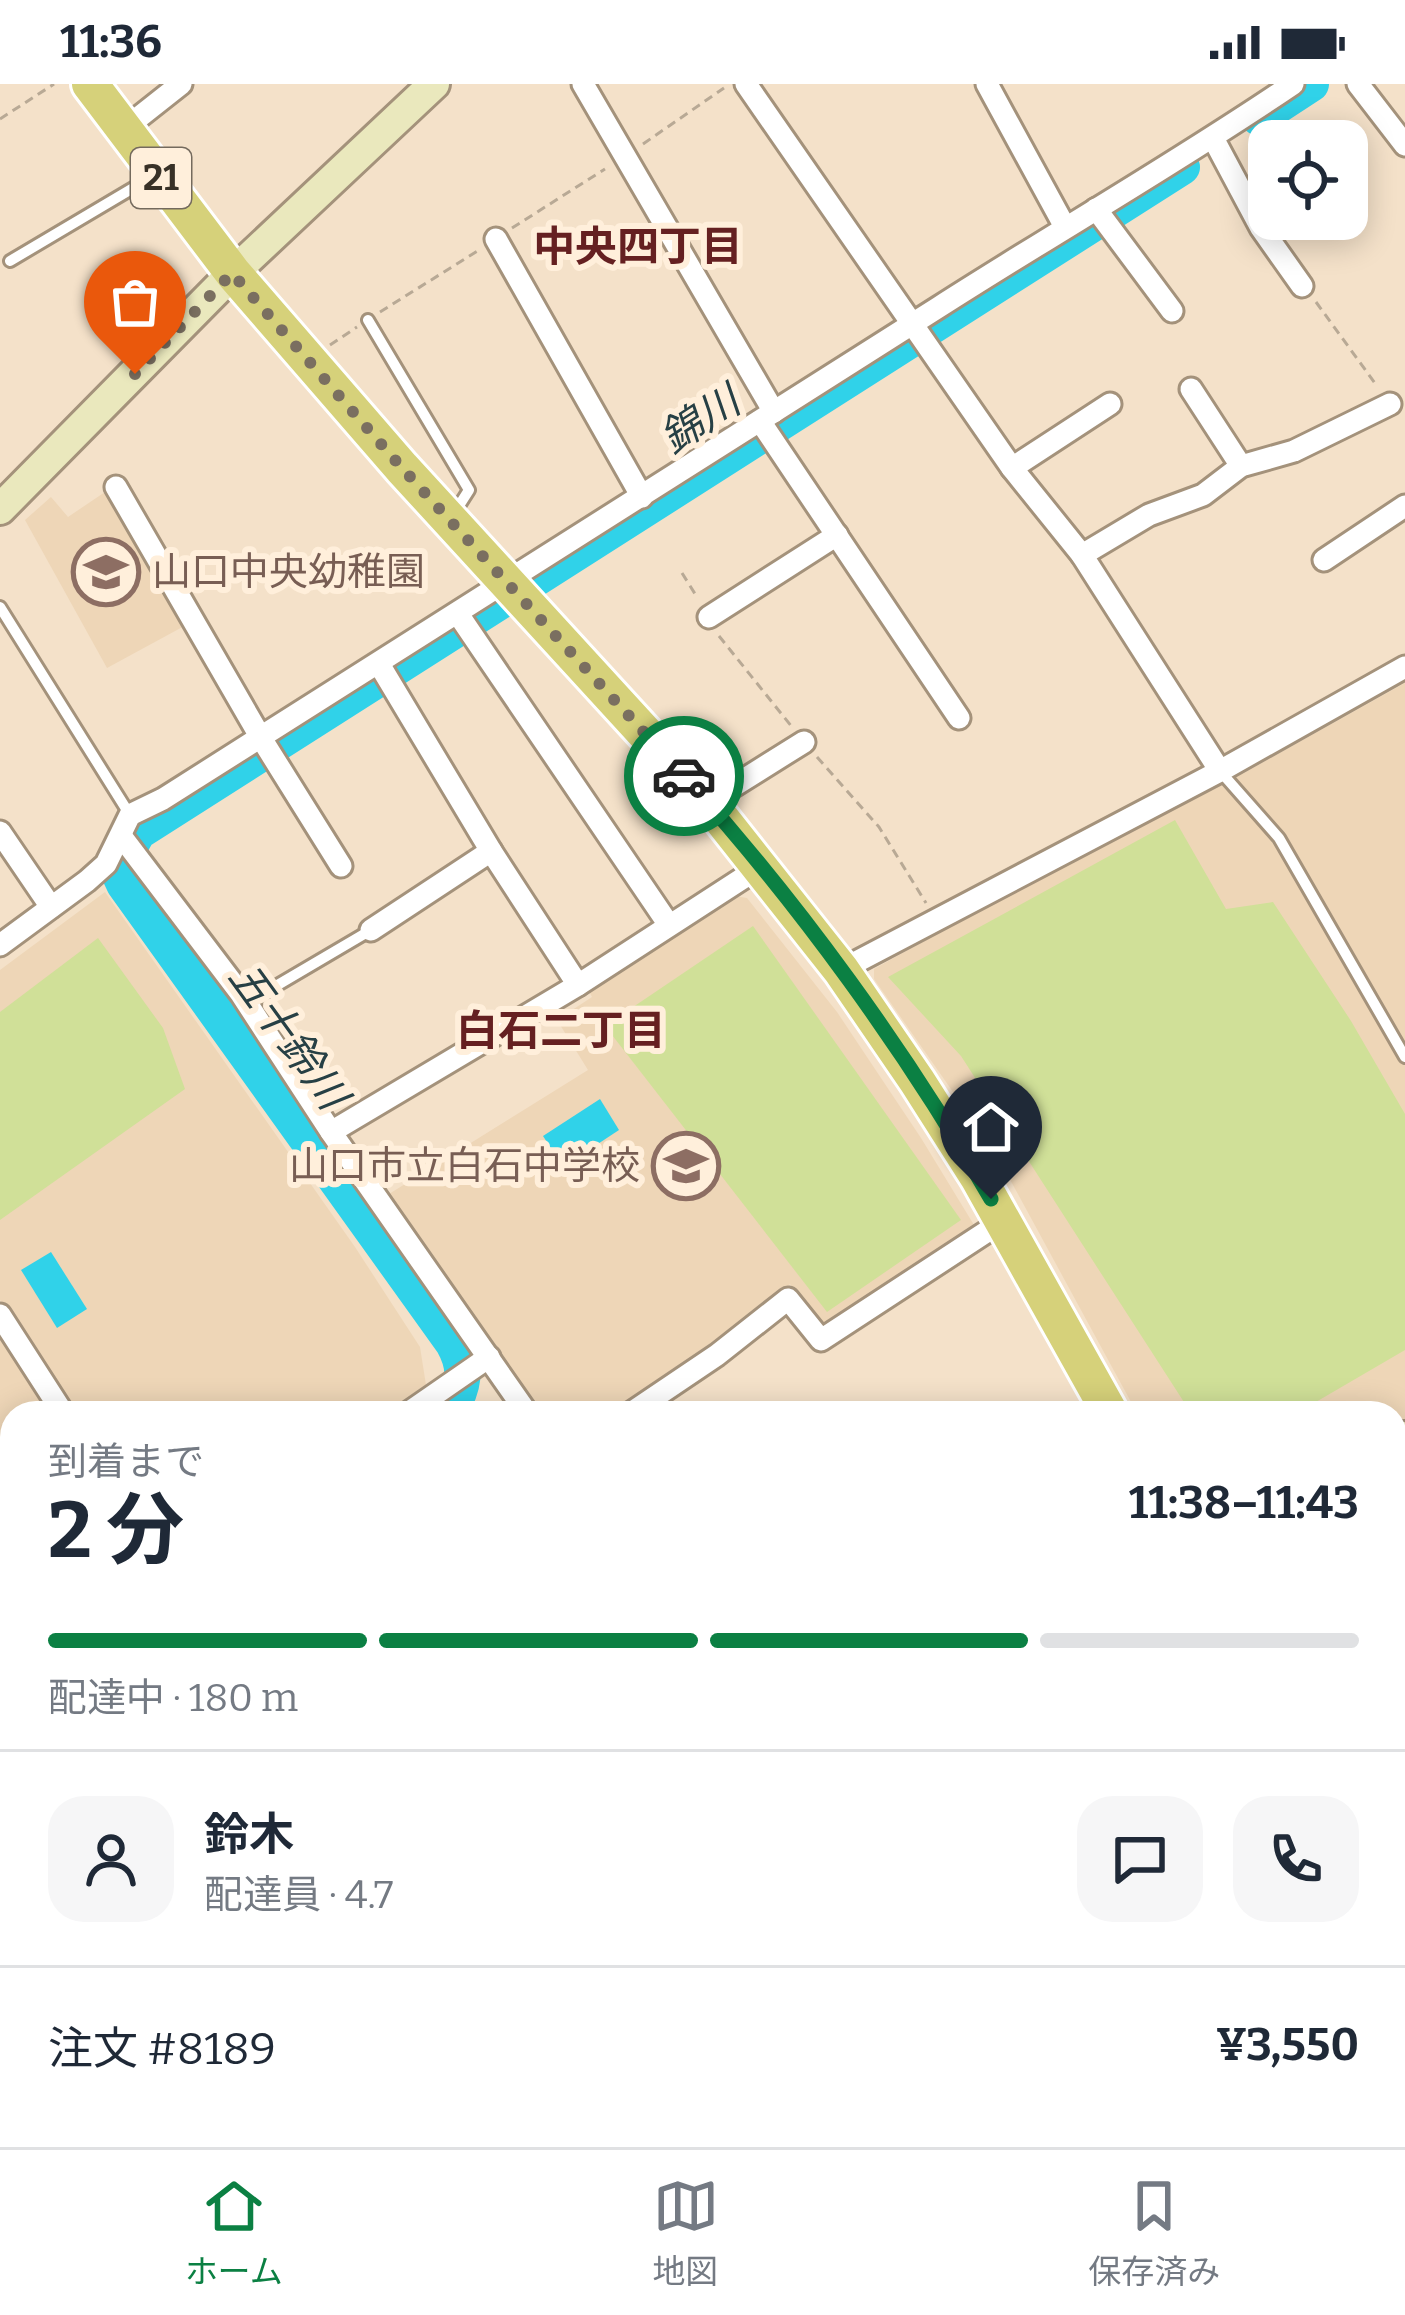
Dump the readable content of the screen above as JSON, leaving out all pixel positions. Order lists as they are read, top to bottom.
{
  "streets": {
    "main road": ["21"]
  },
  "districts": ["中央四丁目", "白石二丁目"],
  "water": ["錦川", "五十鈴川"],
  "places": {
    "school or university": ["山口中央幼稚園", "山口市立白石中学校"]
  },
  "page": {
    "status": "11:36",
    "heading": ["2 分", "到着まで", "11:38–11:43"],
    "panel": [
      "鈴木",
      "配達員 · 4.7",
      "注文 #8189",
      "¥3,550"
    ],
    "bar": "配達中 · 180 m",
    "tabs": ["ホーム", "地図", "保存済み"]
  }
}
